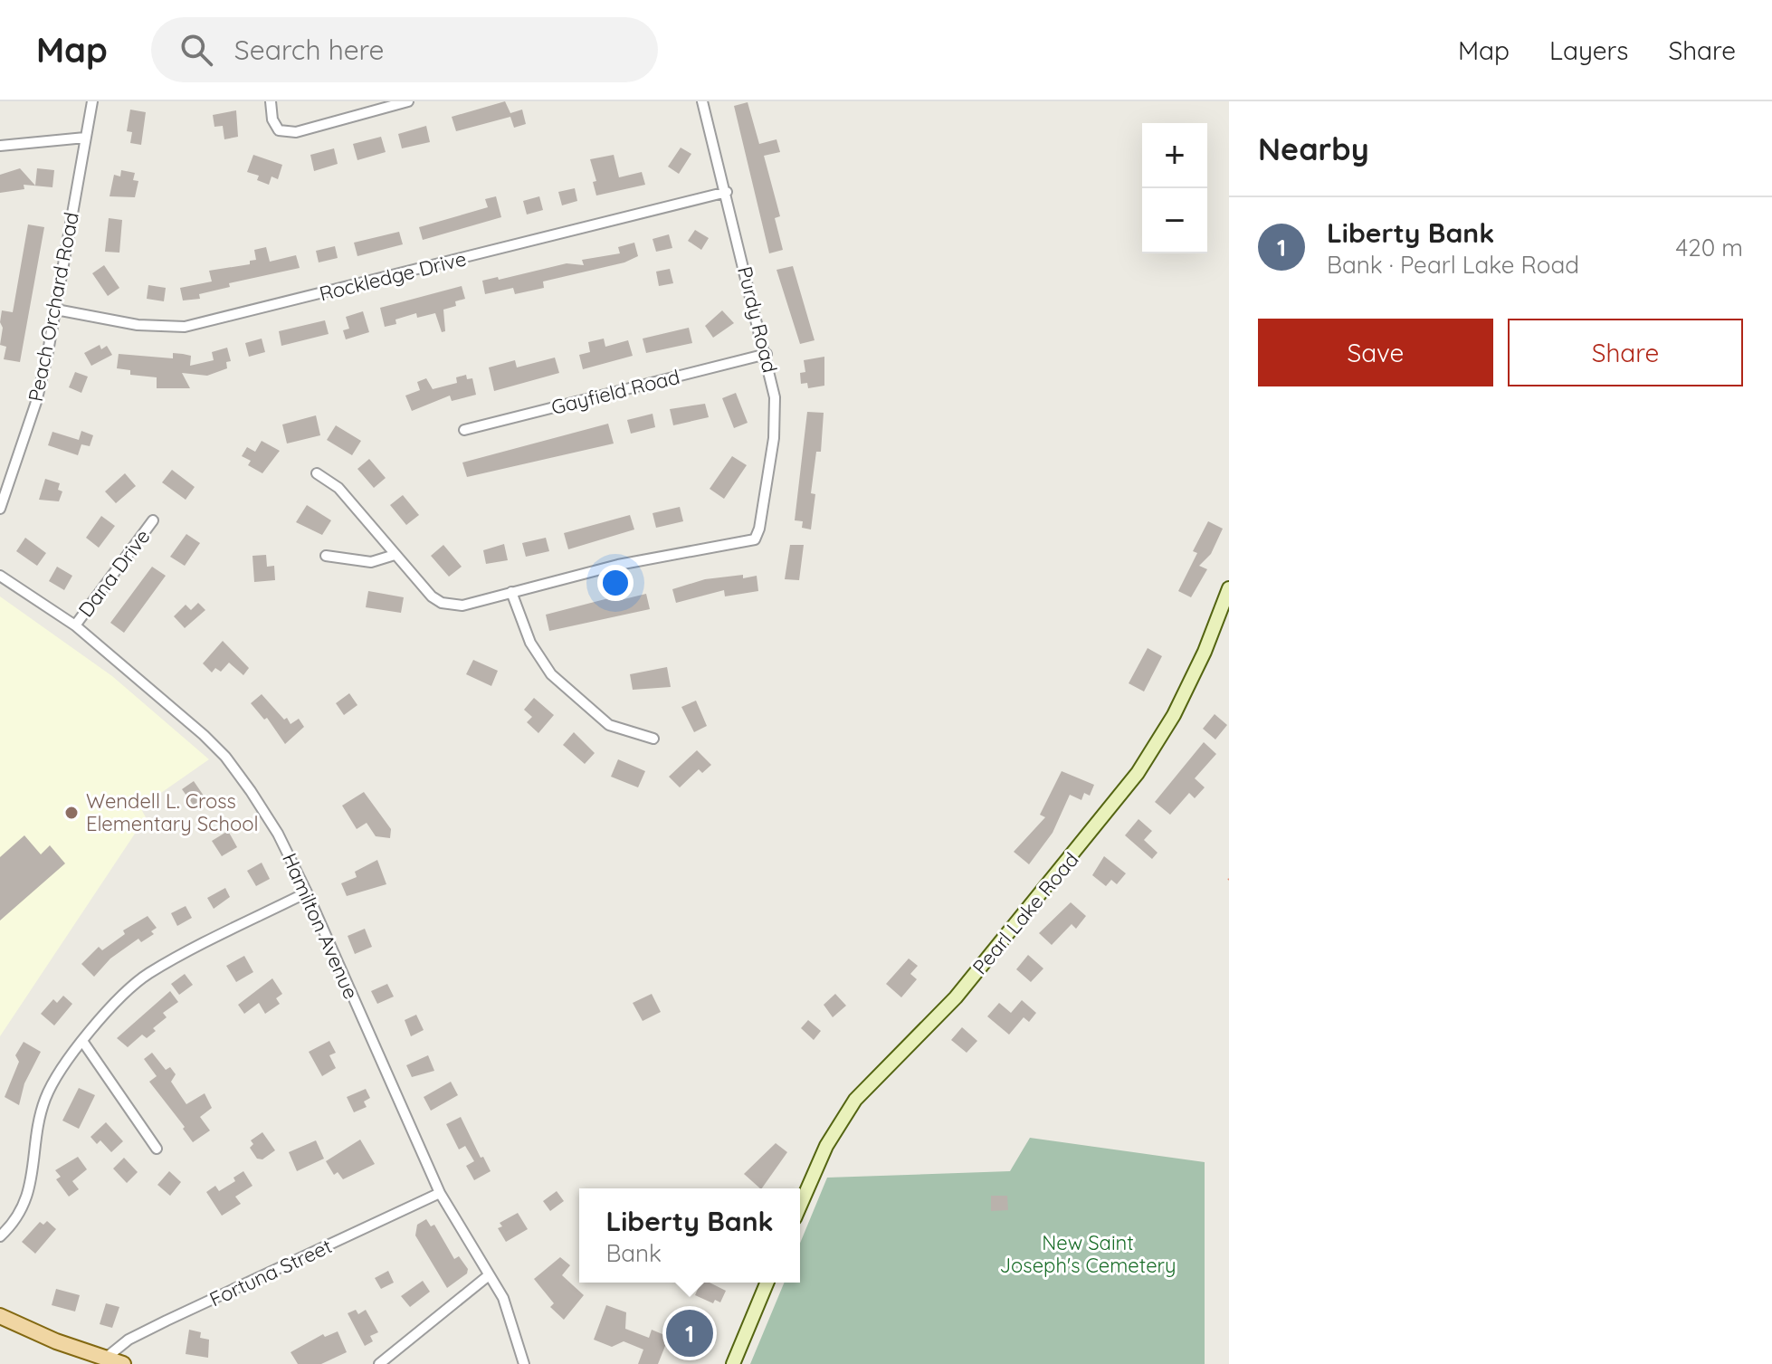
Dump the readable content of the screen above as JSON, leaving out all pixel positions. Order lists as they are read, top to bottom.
{
  "streets": {
    "main road": ["Pearl Lake Road"],
    "street": [
      "Rockledge Drive",
      "Peach Orchard Road",
      "Purdy Road",
      "Gayfield Road",
      "Dana Drive",
      "Hamilton Avenue",
      "Fortuna Street"
    ]
  },
  "crossings": [
    ["Rockledge Drive", "Peach Orchard Road"],
    ["Rockledge Drive", "Purdy Road"],
    ["Purdy Road", "Gayfield Road"],
    ["Dana Drive", "Hamilton Avenue"],
    ["Hamilton Avenue", "Fortuna Street"]
  ],
  "parks": ["New Saint Joseph's Cemetery"],
  "places": ["Wendell L. Cross Elementary School"],
  "page": {
    "header": "Map",
    "search": "Search here",
    "nav": ["Map", "Layers", "Share"],
    "heading": "Nearby",
    "map_buttons": ["+", "−"],
    "list": [
      {
        "mark": "1",
        "name": "Liberty Bank",
        "note": "Bank · Pearl Lake Road",
        "value": "420 m"
      }
    ],
    "buttons": ["Save", "Share"],
    "popup": ["Liberty Bank", "Bank"],
    "pins": "1"
  }
}
